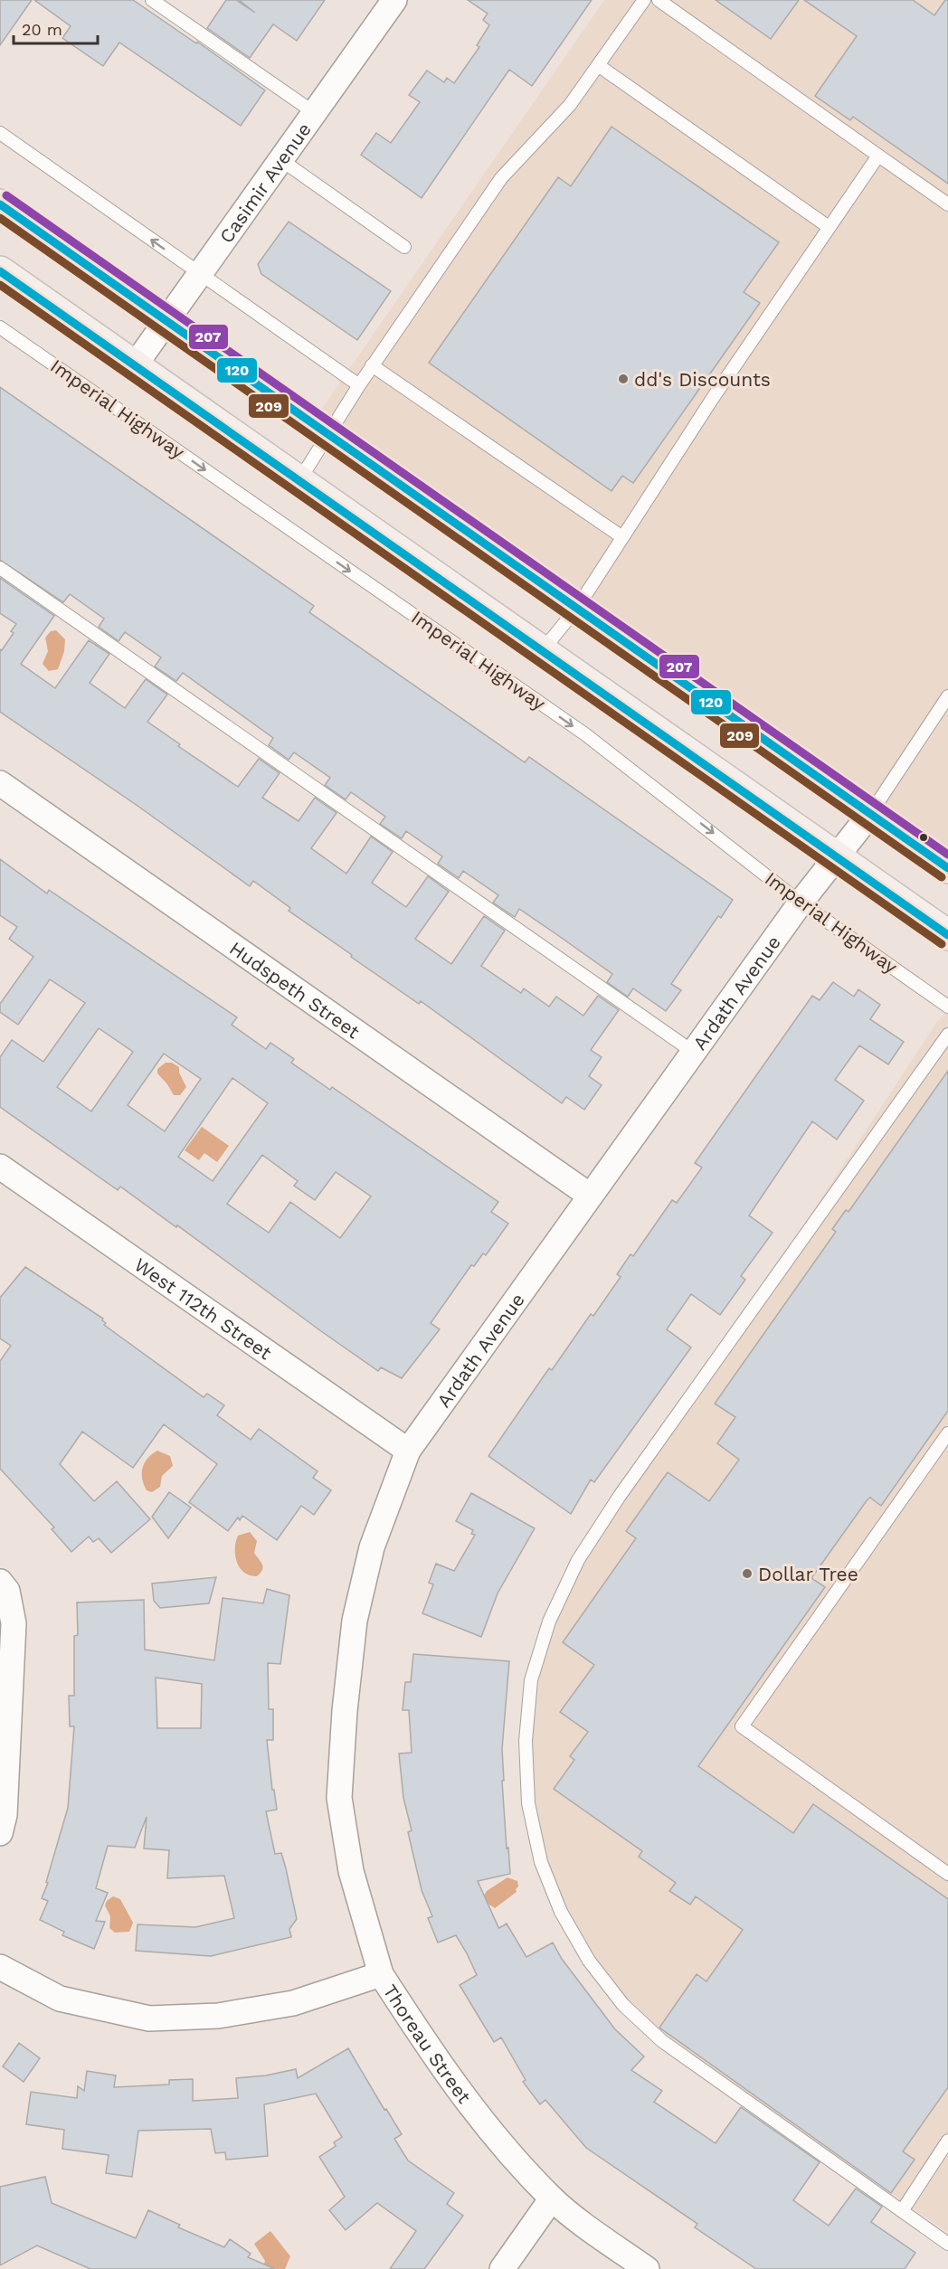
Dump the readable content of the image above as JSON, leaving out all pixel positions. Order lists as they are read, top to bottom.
{
  "streets": {
    "street": [
      "Casimir Avenue",
      "Hudspeth Street",
      "Ardath Avenue",
      "West 112th Street",
      "Thoreau Street"
    ],
    "lane": ["Imperial Highway"]
  },
  "crossings": [
    ["Imperial Highway", "Ardath Avenue"],
    ["Hudspeth Street", "Ardath Avenue"],
    ["Ardath Avenue", "West 112th Street"],
    ["Ardath Avenue", "Thoreau Street"]
  ],
  "one_way": ["Imperial Highway"],
  "places": ["dd's Discounts", "Dollar Tree"],
  "lines": ["transit line 207", "transit line 120", "transit line 209"],
  "scale_bar": "20 m"
}
